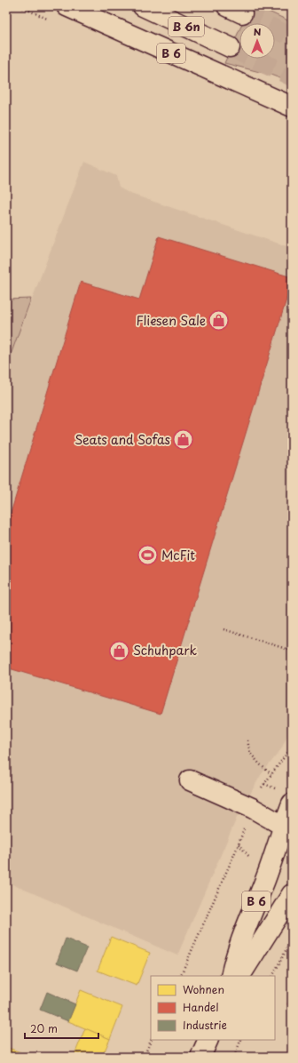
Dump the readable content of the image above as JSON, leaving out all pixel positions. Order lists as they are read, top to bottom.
{
  "streets": {
    "main road": ["B 6n", "B 6"]
  },
  "places": {
    "shop": ["Fliesen Sale", "Seats and Sofas", "Schuhpark"],
    "sports": ["McFit"]
  },
  "legend": ["Wohnen", "Handel", "Industrie"],
  "scale_bar": "20 m",
  "north": "top"
}
